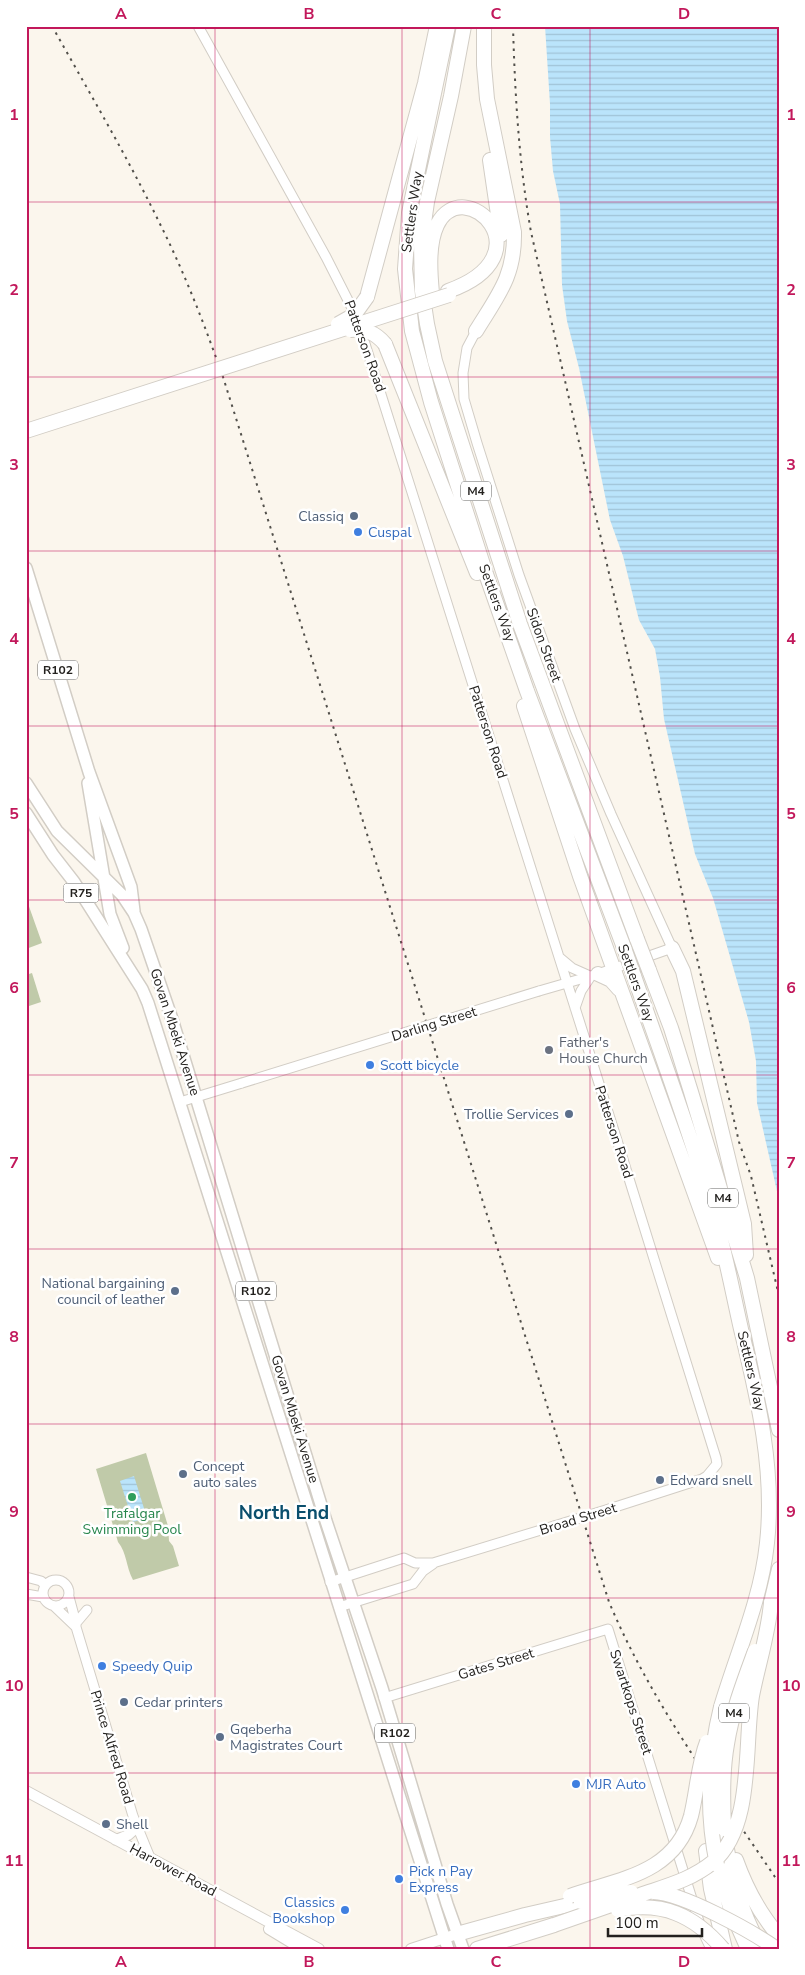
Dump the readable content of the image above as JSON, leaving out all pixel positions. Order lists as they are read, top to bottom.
{
  "streets": {
    "highway": ["Settlers Way", "M4"],
    "main road": [
      "R102",
      "R75",
      "Govan Mbeki Avenue",
      "Harrower Road"
    ],
    "street": [
      "Patterson Road",
      "Sidon Street",
      "Darling Street",
      "Broad Street",
      "Gates Street",
      "Swartkops Street",
      "Prince Alfred Road"
    ]
  },
  "crossings": [
    ["Settlers Way", "M4"],
    ["Patterson Road", "Darling Street"],
    ["Patterson Road", "Broad Street"],
    ["Sidon Street", "Darling Street"],
    ["R102", "R75"],
    ["R102", "Govan Mbeki Avenue"],
    ["R75", "Govan Mbeki Avenue"],
    ["Darling Street", "Govan Mbeki Avenue"],
    ["Govan Mbeki Avenue", "Broad Street"],
    ["Govan Mbeki Avenue", "Gates Street"],
    ["Gates Street", "Swartkops Street"],
    ["Prince Alfred Road", "Harrower Road"]
  ],
  "districts": ["North End"],
  "places": [
    "Classiq",
    "Cuspal",
    "Father's House Church",
    "Scott bicycle",
    "Trollie Services",
    "National bargaining council of leather",
    "Concept auto sales",
    "Edward snell",
    "Trafalgar Swimming Pool",
    "Speedy Quip",
    "Cedar printers",
    "Gqeberha Magistrates Court",
    "MJR Auto",
    "Shell",
    "Pick n Pay Express",
    "Classics Bookshop"
  ],
  "scale_bar": "100 m",
  "grid": {
    "columns": [
      "A",
      "B",
      "C",
      "D"
    ],
    "rows": [
      "1",
      "2",
      "3",
      "4",
      "5",
      "6",
      "7",
      "8",
      "9",
      "10",
      "11"
    ]
  }
}
